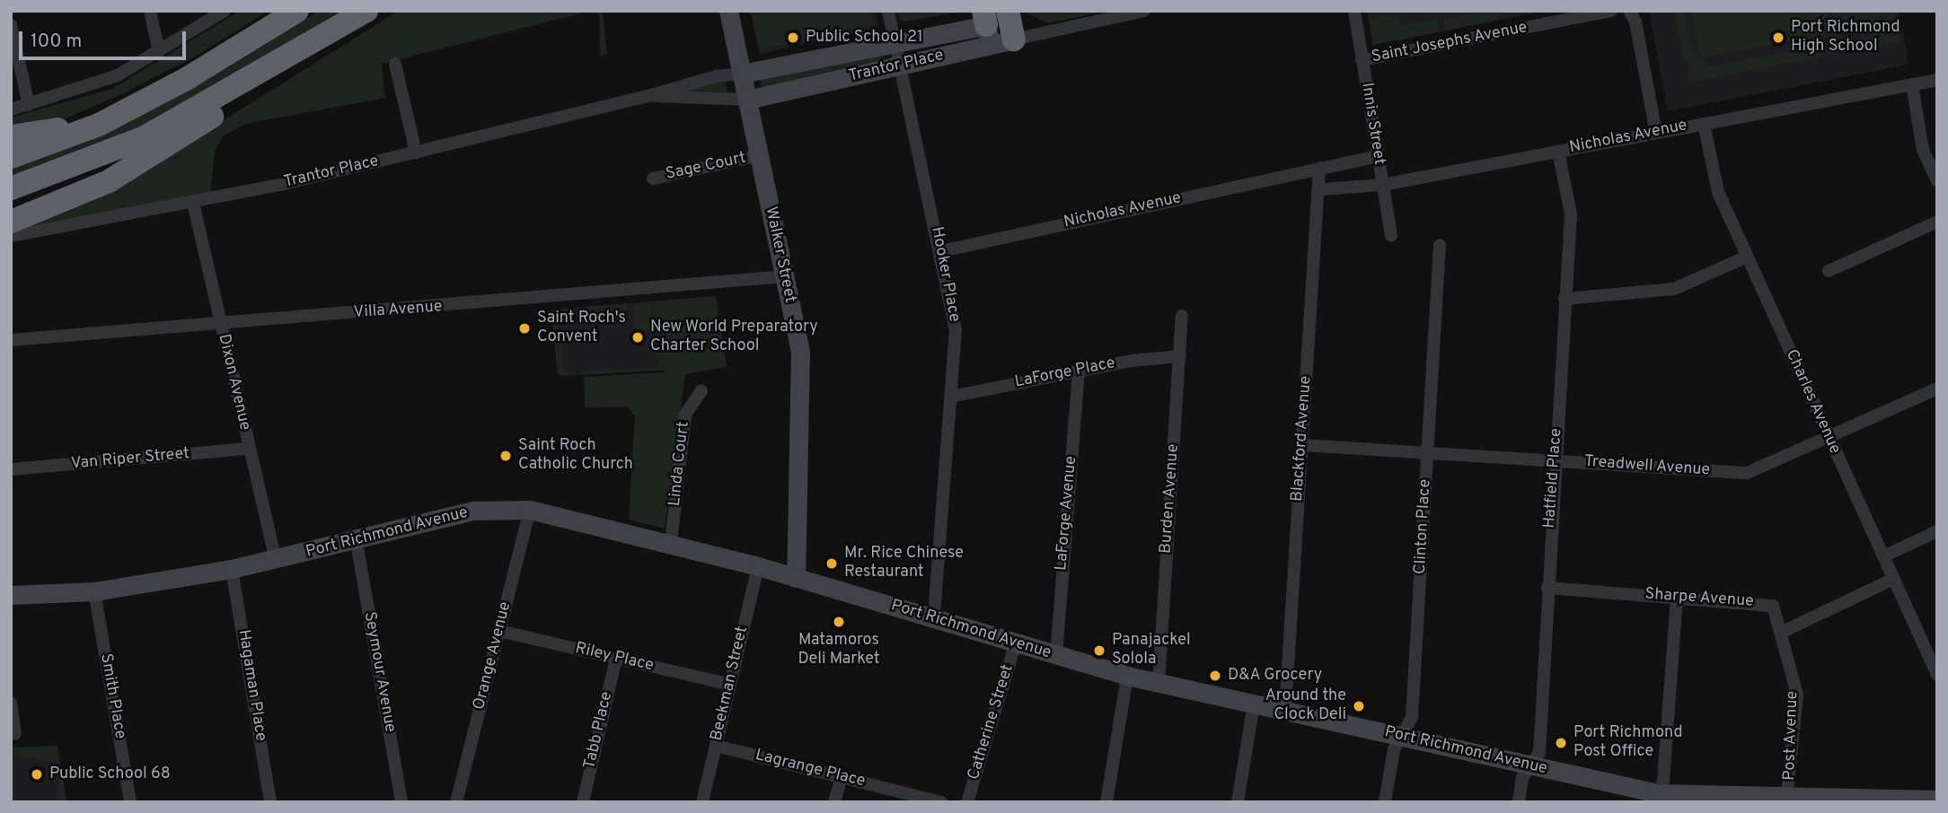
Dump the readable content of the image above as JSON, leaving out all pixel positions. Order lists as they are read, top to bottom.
{
  "streets": {
    "street": [
      "Saint Josephs Avenue",
      "Trantor Place",
      "Innis Street",
      "Nicholas Avenue",
      "Sage Court",
      "Walker Street",
      "Hooker Place",
      "Villa Avenue",
      "LaForge Place",
      "Dixon Avenue",
      "Charles Avenue",
      "Blackford Avenue",
      "Van Riper Street",
      "Linda Court",
      "Treadwell Avenue",
      "Hatfield Place",
      "Burden Avenue",
      "LaForge Avenue",
      "Clinton Place",
      "Port Richmond Avenue",
      "Sharpe Avenue",
      "Orange Avenue",
      "Riley Place",
      "Seymour Avenue",
      "Beekman Street",
      "Hagaman Place",
      "Smith Place",
      "Catherine Street",
      "Tabb Place",
      "Post Avenue",
      "Lagrange Place"
    ]
  },
  "crossings": [
    ["Saint Josephs Avenue", "Innis Street"],
    ["Trantor Place", "Walker Street"],
    ["Trantor Place", "Hooker Place"],
    ["Trantor Place", "Dixon Avenue"],
    ["Innis Street", "Nicholas Avenue"],
    ["Nicholas Avenue", "Hooker Place"],
    ["Nicholas Avenue", "Charles Avenue"],
    ["Nicholas Avenue", "Blackford Avenue"],
    ["Nicholas Avenue", "Hatfield Place"],
    ["Sage Court", "Walker Street"],
    ["Walker Street", "Villa Avenue"],
    ["Walker Street", "Port Richmond Avenue"],
    ["Hooker Place", "LaForge Place"],
    ["Hooker Place", "Port Richmond Avenue"],
    ["Villa Avenue", "Dixon Avenue"],
    ["LaForge Place", "Burden Avenue"],
    ["LaForge Place", "LaForge Avenue"],
    ["Dixon Avenue", "Van Riper Street"],
    ["Dixon Avenue", "Port Richmond Avenue"],
    ["Charles Avenue", "Treadwell Avenue"],
    ["Blackford Avenue", "Treadwell Avenue"],
    ["Blackford Avenue", "Port Richmond Avenue"],
    ["Linda Court", "Port Richmond Avenue"],
    ["Treadwell Avenue", "Hatfield Place"],
    ["Treadwell Avenue", "Clinton Place"],
    ["Hatfield Place", "Port Richmond Avenue"],
    ["Hatfield Place", "Sharpe Avenue"],
    ["Burden Avenue", "Port Richmond Avenue"],
    ["LaForge Avenue", "Port Richmond Avenue"],
    ["Clinton Place", "Port Richmond Avenue"],
    ["Port Richmond Avenue", "Orange Avenue"],
    ["Port Richmond Avenue", "Seymour Avenue"],
    ["Port Richmond Avenue", "Beekman Street"],
    ["Port Richmond Avenue", "Hagaman Place"],
    ["Port Richmond Avenue", "Smith Place"],
    ["Port Richmond Avenue", "Catherine Street"],
    ["Port Richmond Avenue", "Post Avenue"],
    ["Sharpe Avenue", "Post Avenue"],
    ["Orange Avenue", "Riley Place"],
    ["Riley Place", "Beekman Street"],
    ["Riley Place", "Tabb Place"],
    ["Beekman Street", "Lagrange Place"]
  ],
  "places": [
    "Public School 21",
    "Port Richmond High School",
    "Saint Roch's Convent",
    "New World Preparatory Charter School",
    "Saint Roch Catholic Church",
    "Mr. Rice Chinese Restaurant",
    "Matamoros Deli Market",
    "Panajackel Solola",
    "D&A Grocery",
    "Around the Clock Deli",
    "Port Richmond Post Office",
    "Public School 68"
  ],
  "scale_bar": "100 m"
}
